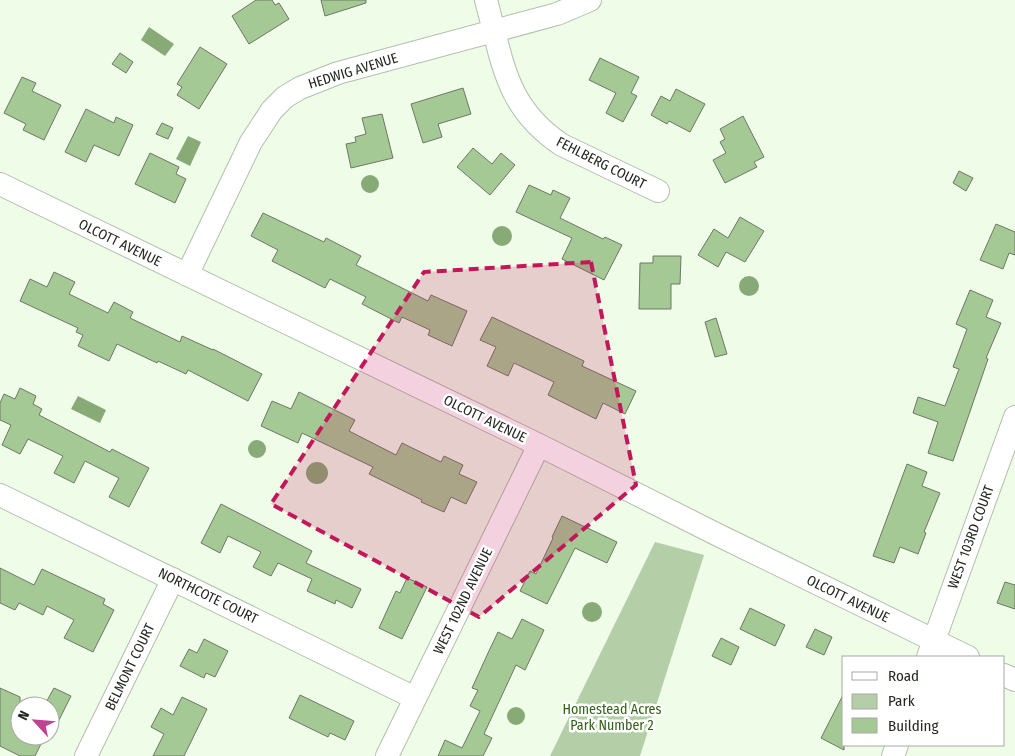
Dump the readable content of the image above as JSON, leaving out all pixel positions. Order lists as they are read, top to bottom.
{
  "streets": {
    "street": [
      "HEDWIG AVENUE",
      "FEHLBERG COURT",
      "OLCOTT AVENUE",
      "WEST 103RD COURT",
      "NORTHCOTE COURT",
      "WEST 102ND AVENUE",
      "BELMONT COURT"
    ]
  },
  "crossings": [
    ["HEDWIG AVENUE", "FEHLBERG COURT"],
    ["HEDWIG AVENUE", "OLCOTT AVENUE"],
    ["OLCOTT AVENUE", "WEST 103RD COURT"],
    ["OLCOTT AVENUE", "WEST 102ND AVENUE"],
    ["NORTHCOTE COURT", "WEST 102ND AVENUE"],
    ["NORTHCOTE COURT", "BELMONT COURT"]
  ],
  "parks": ["Homestead Acres Park Number 2"],
  "legend": ["Road", "Park", "Building"],
  "north": "top left"
}
